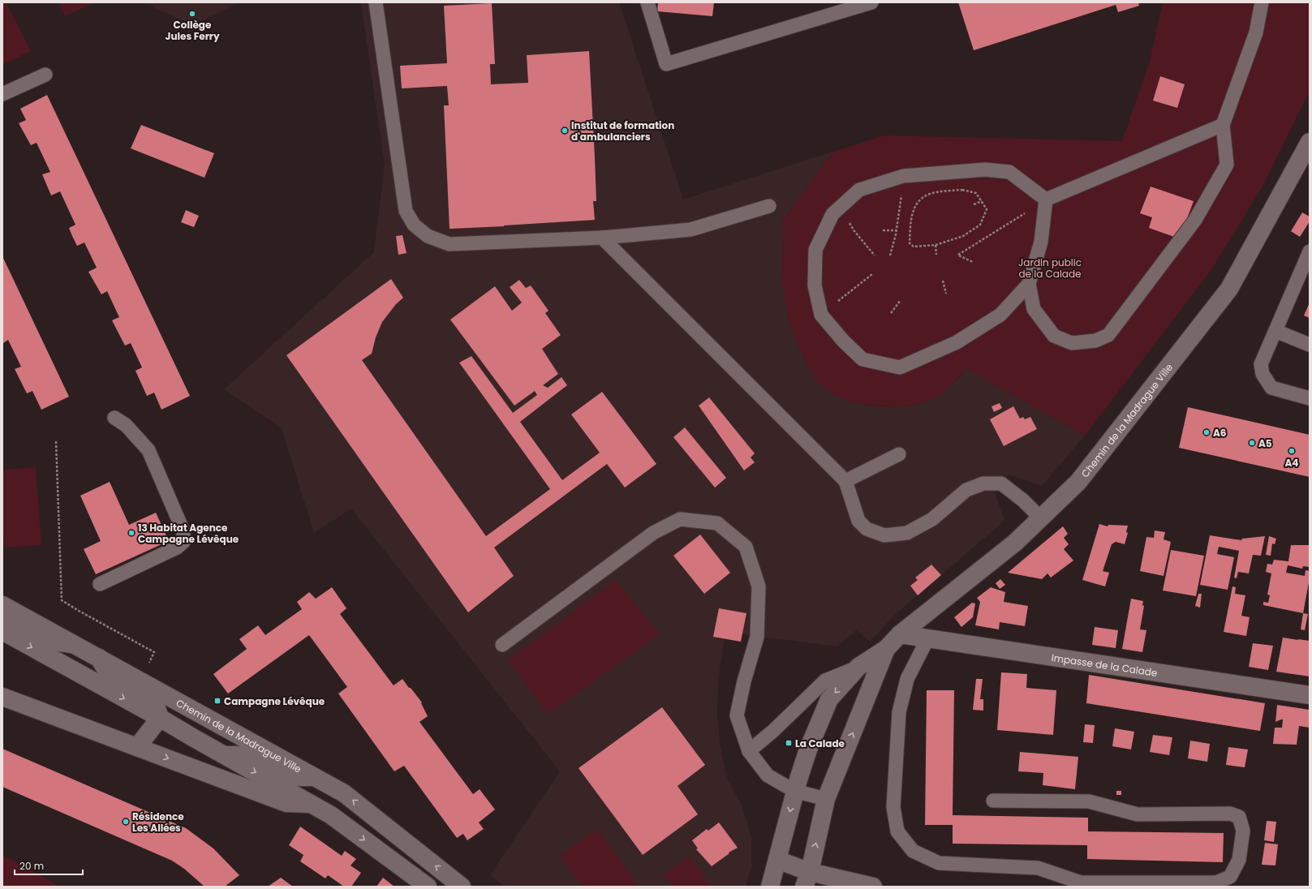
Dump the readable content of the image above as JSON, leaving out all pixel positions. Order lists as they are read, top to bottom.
{
  "streets": {
    "street": ["Chemin de la Madrague Ville", "Impasse de la Calade"]
  },
  "crossings": [
    ["Chemin de la Madrague Ville", "Impasse de la Calade"]
  ],
  "parks": ["Jardin public de la Calade"],
  "places": {
    "other": [
      "Collège Jules Ferry",
      "Institut de formation d'ambulanciers",
      "A6",
      "A5",
      "A4",
      "13 Habitat Agence Campagne Lévêque",
      "Résidence Les Allées"
    ],
    "transit": ["Campagne Lévêque", "La Calade"]
  },
  "scale_bar": "20 m"
}
